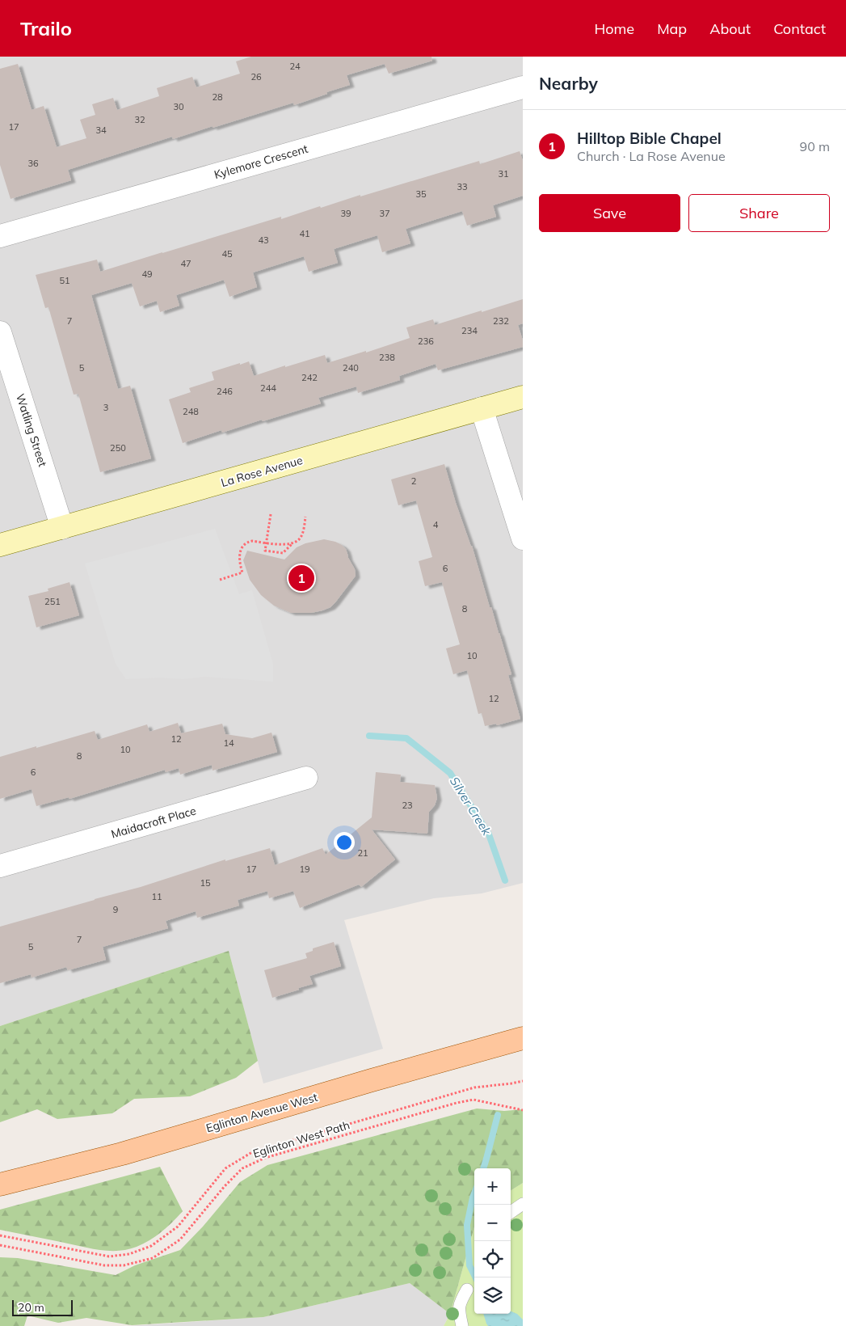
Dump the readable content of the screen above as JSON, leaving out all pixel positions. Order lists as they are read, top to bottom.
{
  "streets": {
    "main road": ["Eglinton Avenue West"],
    "street": [
      "Kylemore Crescent",
      "Watling Street",
      "La Rose Avenue",
      "Maidacroft Place"
    ],
    "path": ["Eglinton West Path"]
  },
  "crossings": [
    ["Watling Street", "La Rose Avenue"]
  ],
  "water": ["Silver Creek"],
  "house_numbers": [
    "24",
    "26",
    "28",
    "30",
    "32",
    "17",
    "34",
    "36",
    "31",
    "33",
    "35",
    "39",
    "37",
    "41",
    "43",
    "45",
    "47",
    "49",
    "51",
    "7",
    "232",
    "234",
    "236",
    "238",
    "5",
    "240",
    "242",
    "244",
    "246",
    "3",
    "248",
    "250",
    "2",
    "4",
    "6",
    "251",
    "8",
    "10",
    "12",
    "12",
    "14",
    "10",
    "8",
    "6",
    "23",
    "21",
    "17",
    "19",
    "15",
    "11",
    "9",
    "7",
    "5"
  ],
  "scale_bar": "20 m",
  "page": {
    "header": "Trailo",
    "nav": [
      "Home",
      "Map",
      "About",
      "Contact"
    ],
    "heading": "Nearby",
    "list": [
      {
        "mark": "1",
        "name": "Hilltop Bible Chapel",
        "note": "Church · La Rose Avenue",
        "value": "90 m"
      }
    ],
    "buttons": ["Save", "Share"],
    "pins": "1",
    "map_buttons": ["+", "−"],
    "scale": "20 m"
  }
}
